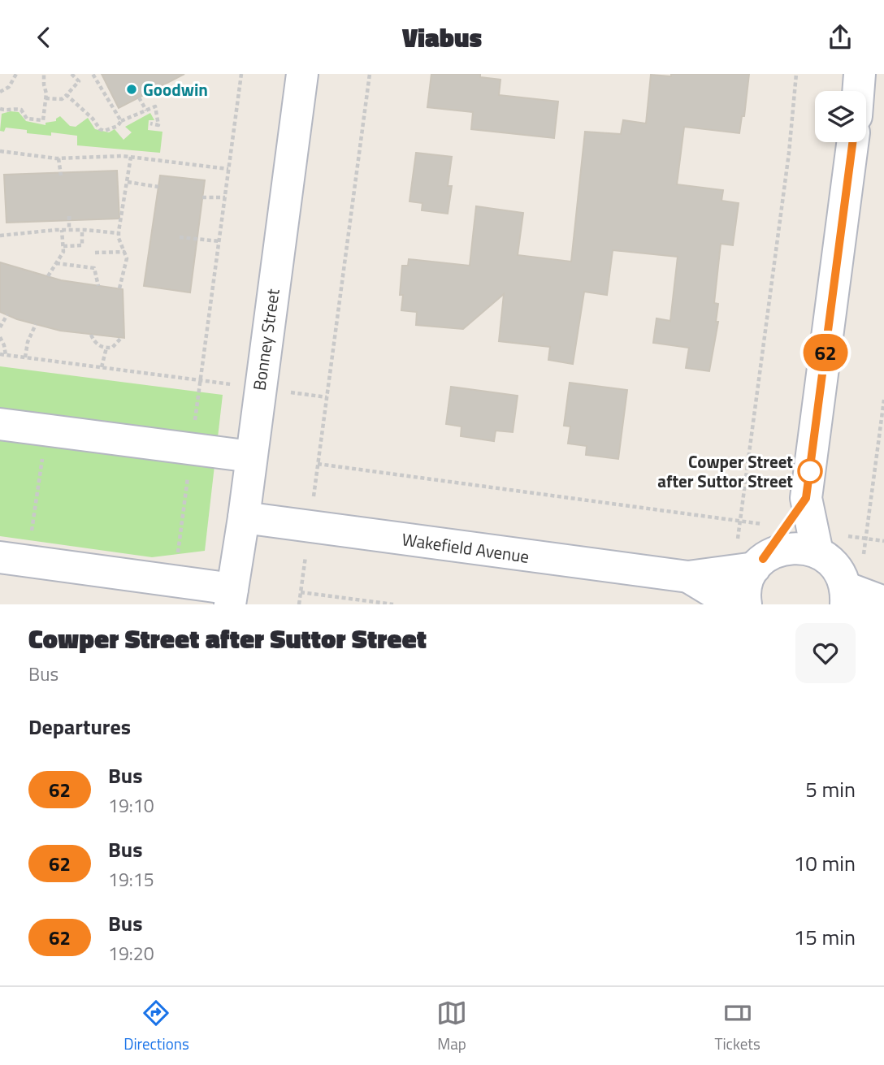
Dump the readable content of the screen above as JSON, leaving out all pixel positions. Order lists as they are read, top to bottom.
{
  "streets": {
    "street": ["Bonney Street", "Wakefield Avenue"]
  },
  "crossings": [
    ["Bonney Street", "Wakefield Avenue"]
  ],
  "places": ["Goodwin", "Cowper Street after Suttor Street"],
  "lines": ["bus line 62"],
  "page": {
    "header": "Viabus",
    "on_map": "62",
    "heading": [
      ["Cowper Street after Suttor Street", "Bus"],
      "Departures"
    ],
    "list": [
      {
        "mark": "62",
        "name": "Bus",
        "note": "19:10",
        "value": "5 min"
      },
      {
        "mark": "62",
        "name": "Bus",
        "note": "19:15",
        "value": "10 min"
      },
      {
        "mark": "62",
        "name": "Bus",
        "note": "19:20",
        "value": "15 min"
      }
    ],
    "tabs": ["Directions", "Map", "Tickets"]
  }
}
